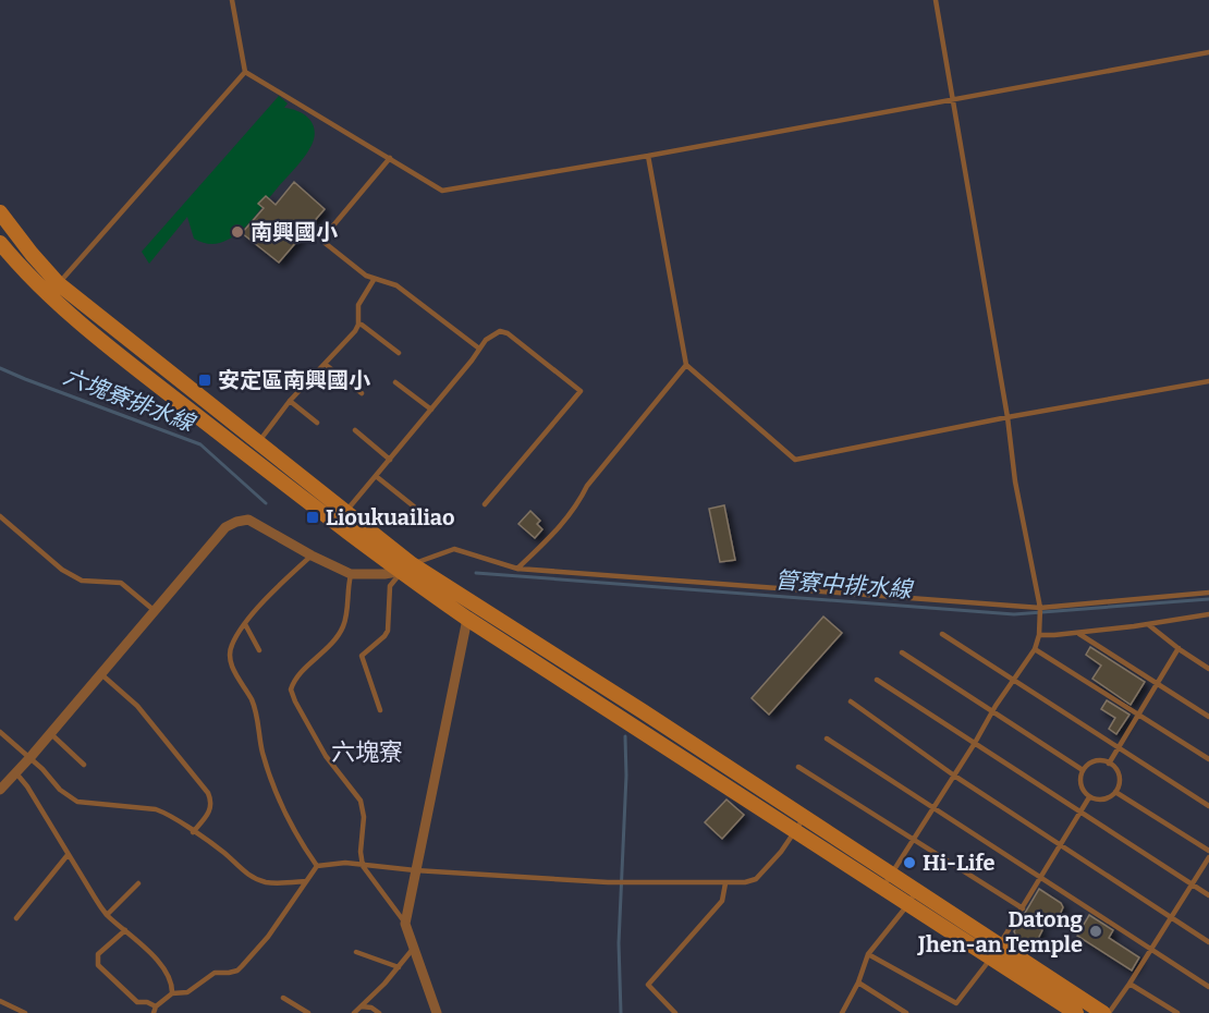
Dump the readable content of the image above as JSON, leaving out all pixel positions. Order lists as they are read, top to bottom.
{
  "districts": ["六塊寮"],
  "water": ["六塊寮排水線", "管寮中排水線"],
  "places": {
    "other": ["南興國小", "Hi-Life", "Datong Jhen-an Temple"],
    "transit": ["安定區南興國小", "Lioukuailiao"]
  }
}
